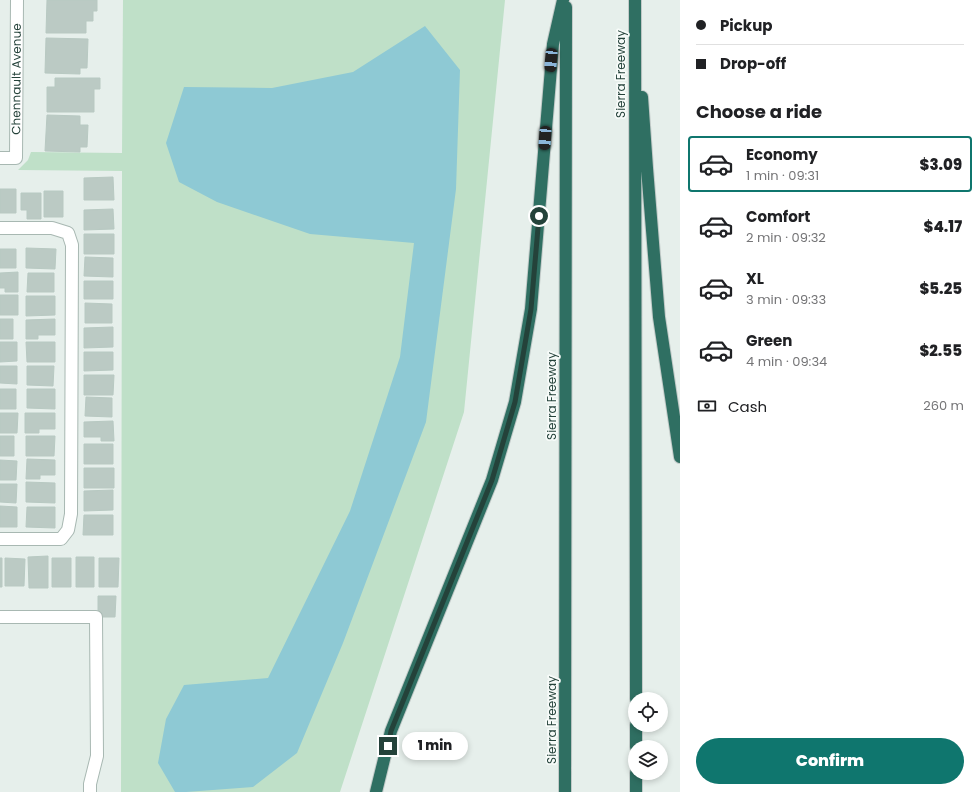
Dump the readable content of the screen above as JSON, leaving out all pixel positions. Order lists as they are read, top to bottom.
{
  "streets": {
    "highway": ["Sierra Freeway"],
    "street": ["Chennault Avenue"]
  },
  "page": {
    "banner": ["Pickup", "Drop-off"],
    "heading": "Choose a ride",
    "list": [
      {
        "name": "Economy",
        "note": "1 min · 09:31",
        "value": "$3.09"
      },
      {
        "name": "Comfort",
        "note": "2 min · 09:32",
        "value": "$4.17"
      },
      {
        "name": "XL",
        "note": "3 min · 09:33",
        "value": "$5.25"
      },
      {
        "name": "Green",
        "note": "4 min · 09:34",
        "value": "$2.55"
      }
    ],
    "pay": ["Cash", "260 m"],
    "buttons": "Confirm",
    "bubble": "1 min"
  }
}
